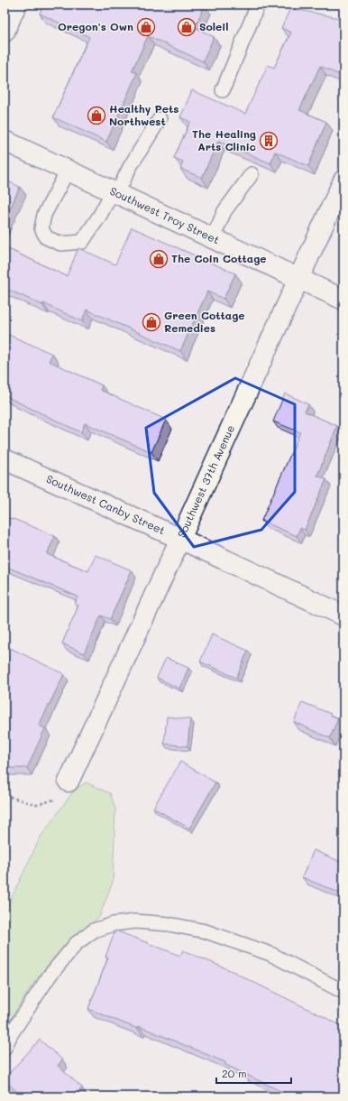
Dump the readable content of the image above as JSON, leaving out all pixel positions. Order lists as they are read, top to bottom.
{
  "streets": {
    "street": ["Southwest Troy Street", "Southwest 37th Avenue", "Southwest Canby Street"]
  },
  "crossings": [
    ["Southwest Troy Street", "Southwest 37th Avenue"],
    ["Southwest 37th Avenue", "Southwest Canby Street"]
  ],
  "places": {
    "shop": [
      "Oregon's Own",
      "Soleil",
      "Healthy Pets Northwest",
      "The Coin Cottage",
      "Green Cottage Remedies"
    ],
    "building": ["The Healing Arts Clinic"]
  },
  "scale_bar": "20 m"
}
